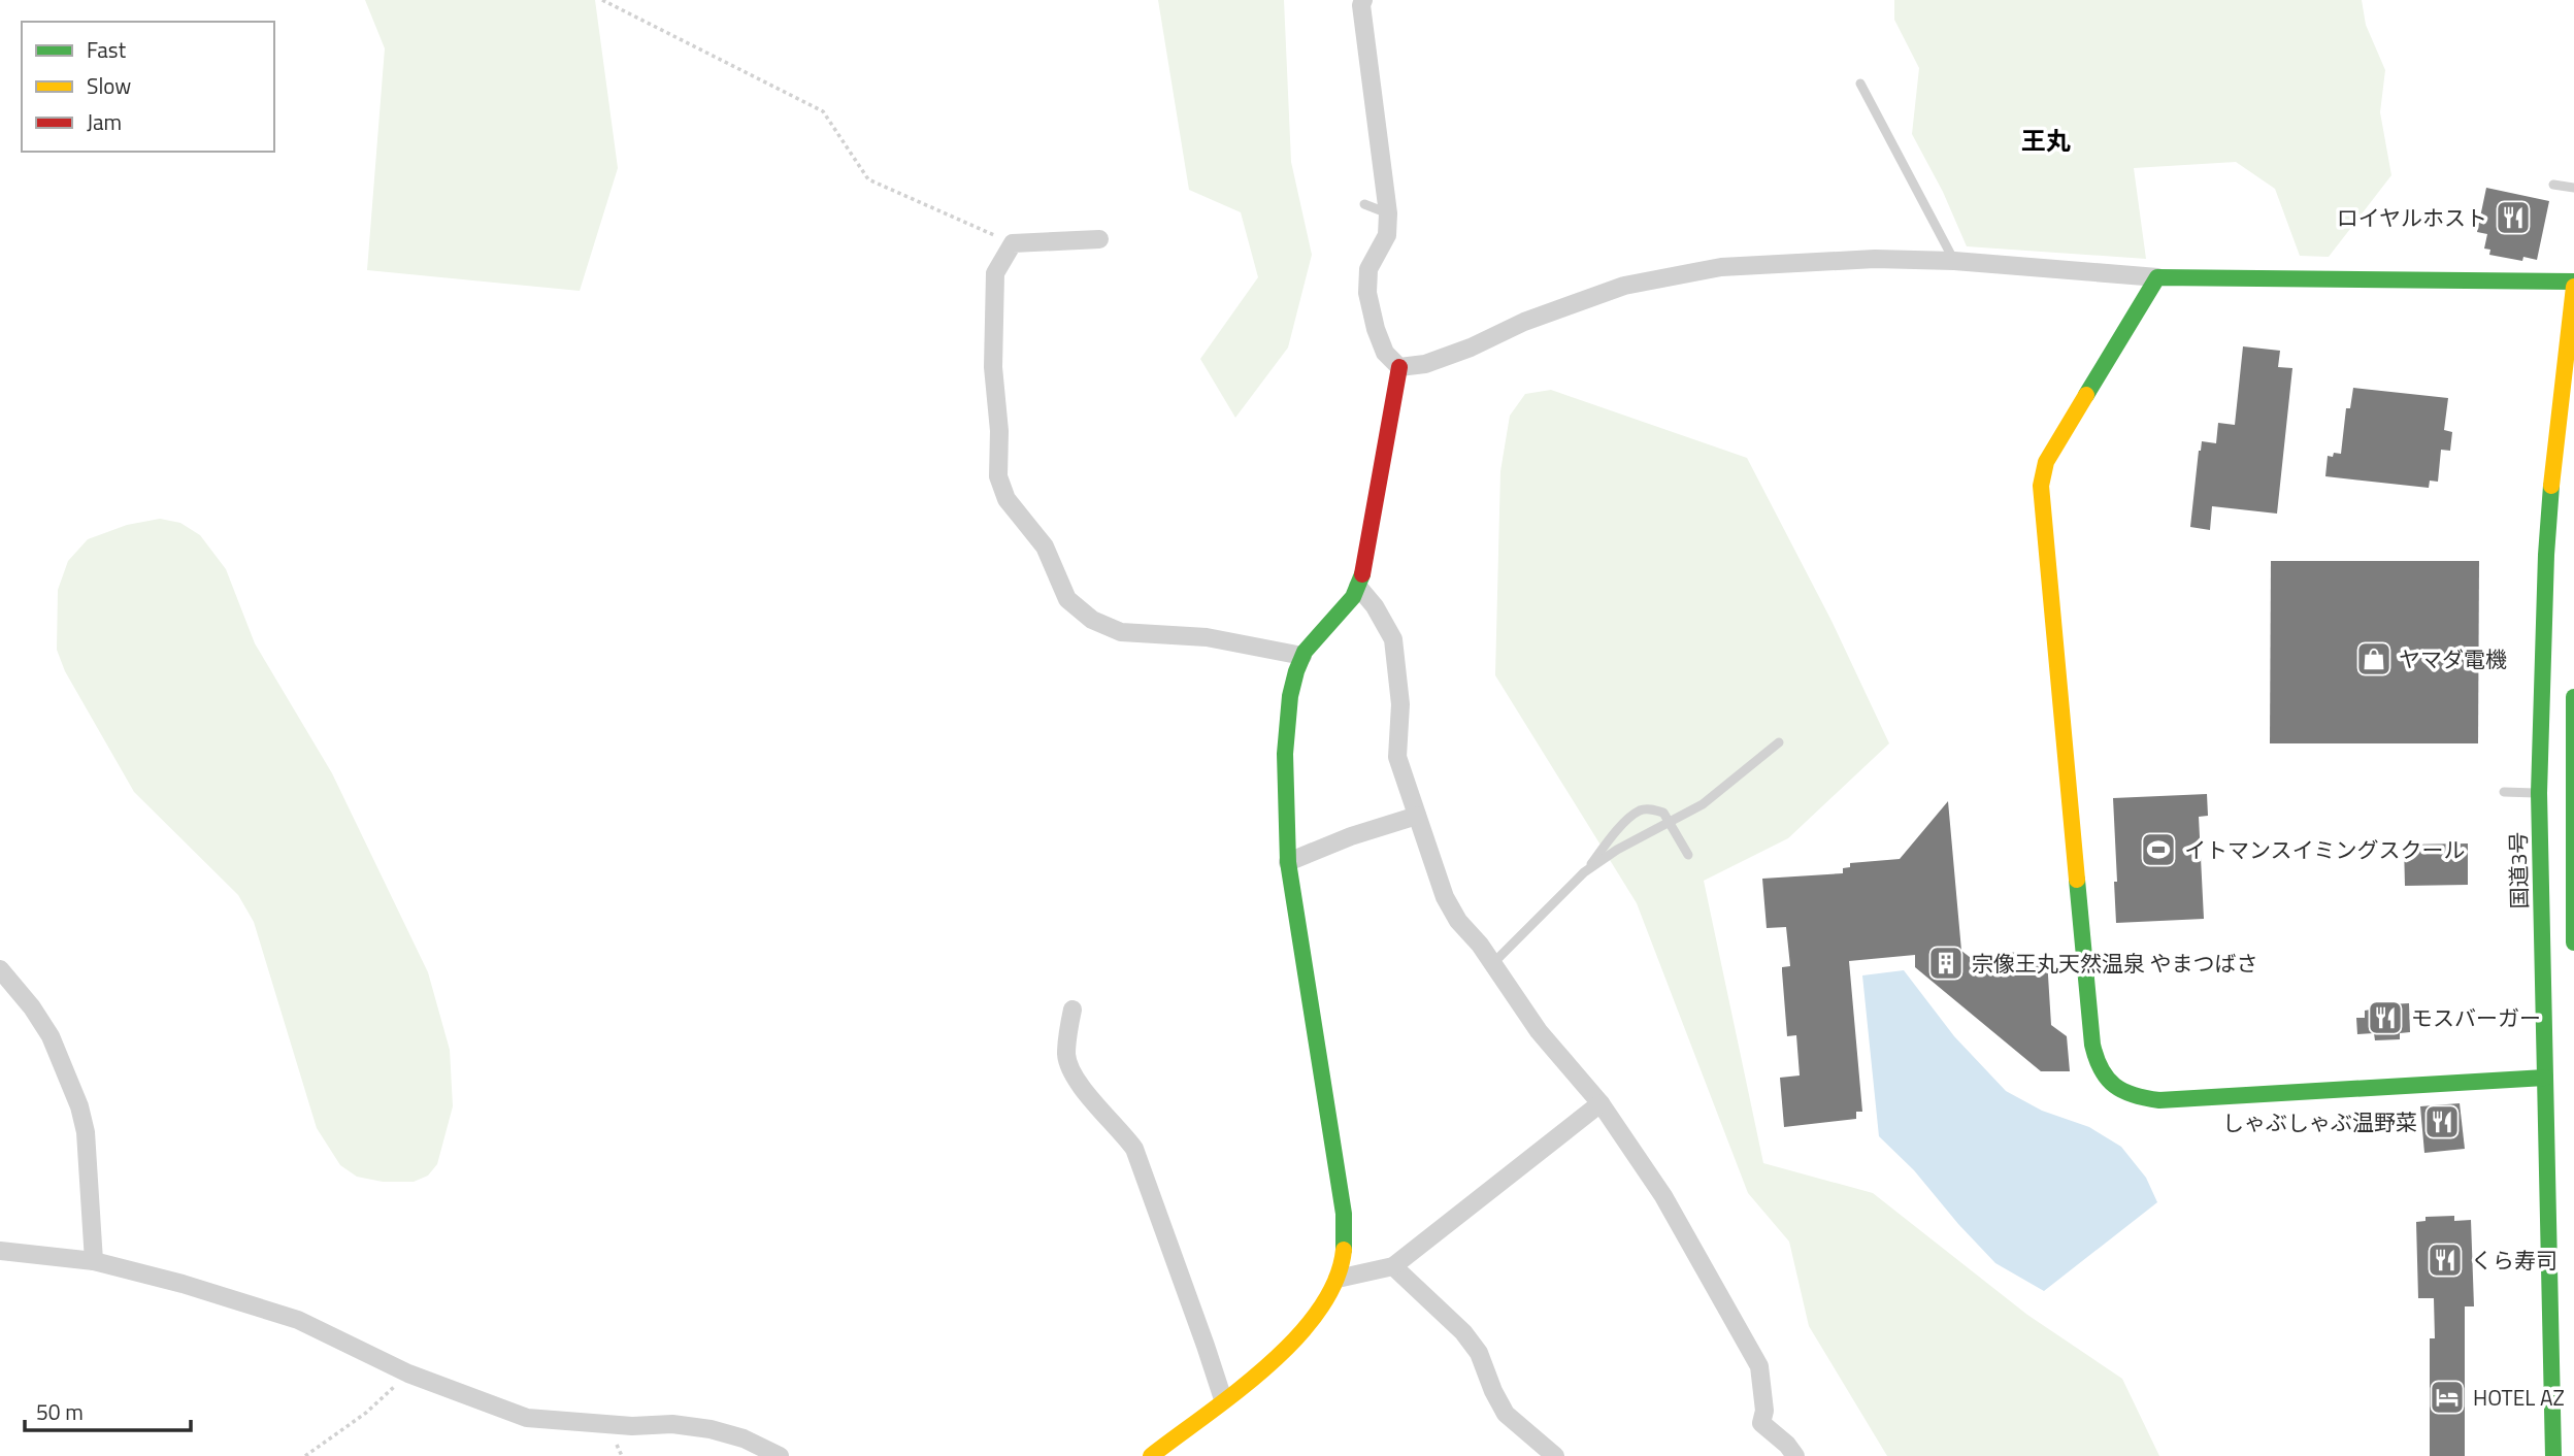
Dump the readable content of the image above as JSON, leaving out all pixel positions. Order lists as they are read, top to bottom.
{
  "streets": {
    "main road": ["国道3号"]
  },
  "districts": ["王丸"],
  "places": {
    "restaurant": [
      "ロイヤルホスト",
      "モスバーガー",
      "しゃぶしゃぶ温野菜",
      "くら寿司"
    ],
    "shop": ["ヤマダ電機"],
    "sports": ["イトマンスイミングスクール"],
    "building": ["宗像王丸天然温泉 やまつばさ"],
    "hotel": ["HOTEL AZ"]
  },
  "legend": ["Fast", "Slow", "Jam"],
  "scale_bar": "50 m"
}
